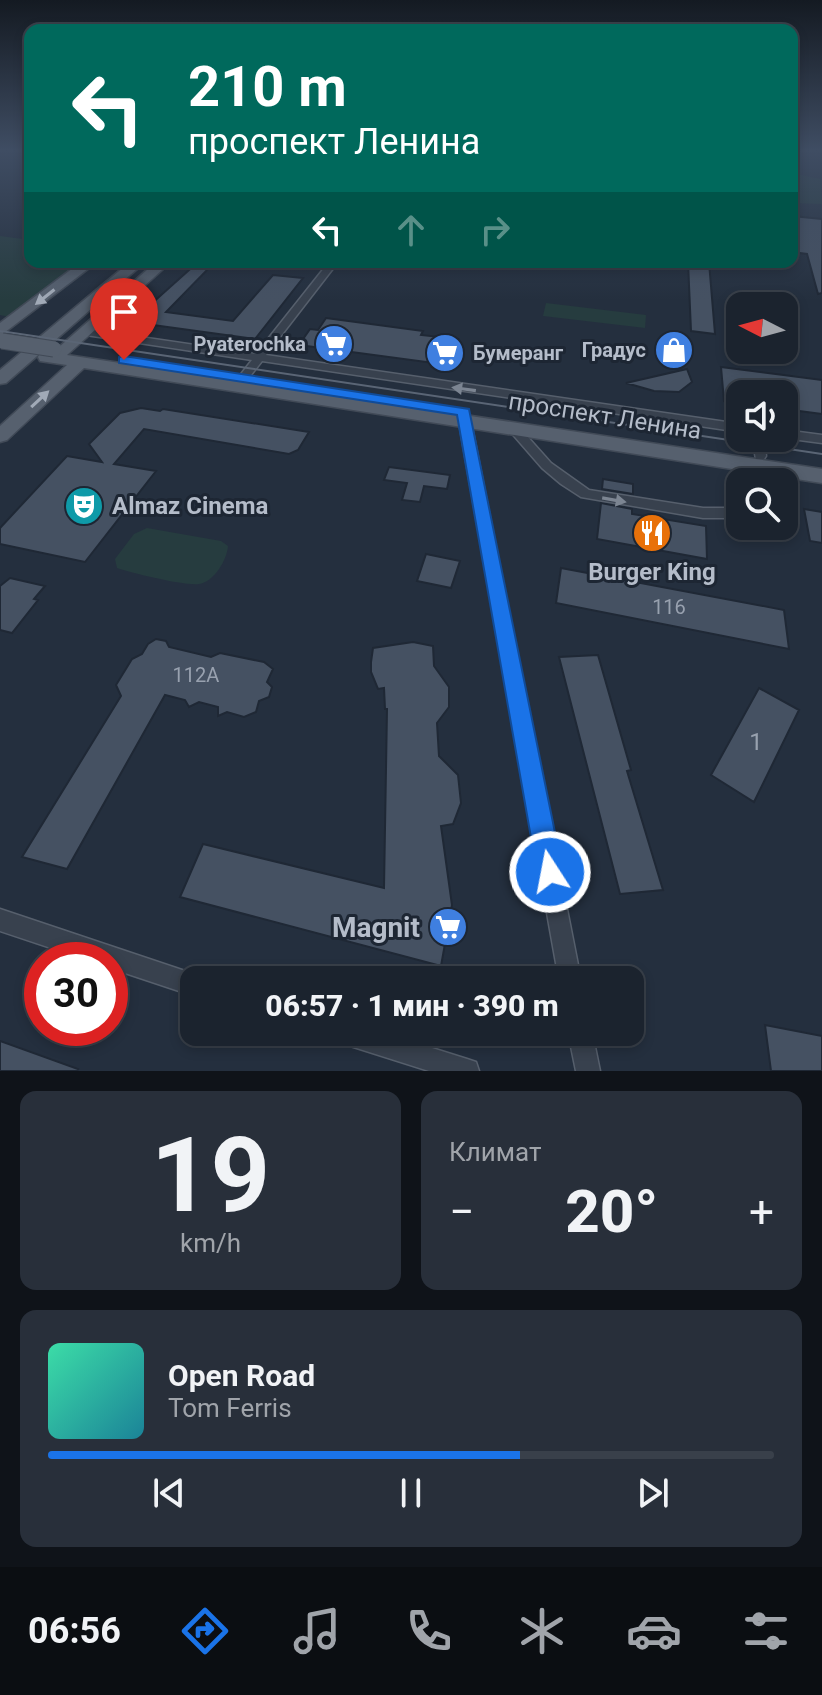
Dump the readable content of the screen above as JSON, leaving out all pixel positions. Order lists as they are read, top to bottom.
{
  "streets": {
    "main road": ["проспект Ленина"]
  },
  "places": {
    "supermarket": ["Pyaterochka", "Бумеранг", "Magnit"],
    "shop": ["Градус"],
    "theatre": ["Almaz Cinema"],
    "restaurant": ["Burger King"]
  },
  "house_numbers": ["116", "112А", "1"],
  "north": "left",
  "page": {
    "turn": ["210 m", "проспект Ленина"],
    "limit": "30",
    "trip": "06:57 · 1 мин · 390 m",
    "tile": [
      ["19", "km/h"],
      "Климат"
    ],
    "heat": ["−", "20°", "+"],
    "song": ["Open Road", "Tom Ferris"],
    "tabs": "06:56"
  }
}
